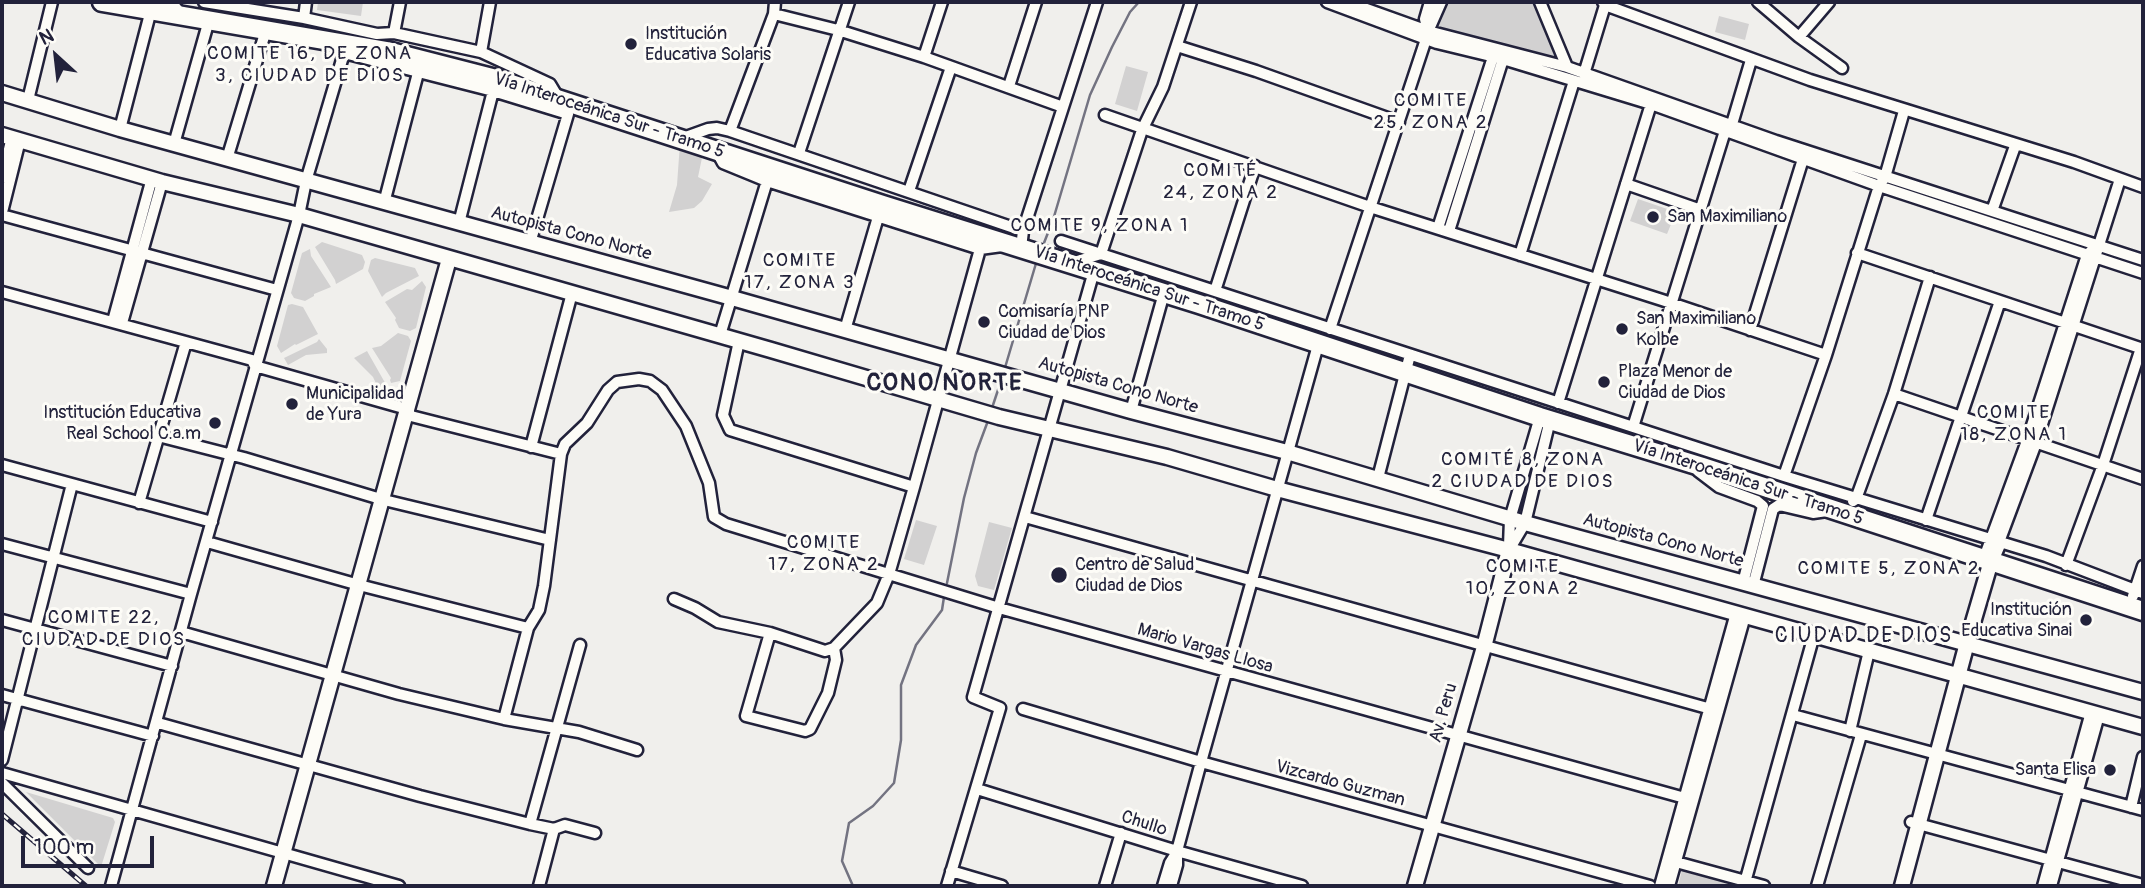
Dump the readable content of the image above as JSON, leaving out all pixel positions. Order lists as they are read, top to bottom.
{
  "streets": {
    "highway": ["Vía Interoceánica Sur - Tramo 5"],
    "main road": ["Autopista Cono Norte", "Av. Peru"],
    "street": ["Mario Vargas Llosa", "Vizcardo Guzman", "Chullo"]
  },
  "crossings": [
    ["Mario Vargas Llosa", "Av. Peru"],
    ["Av. Peru", "Vizcardo Guzman"]
  ],
  "districts": [
    "COMITE 16, DE ZONA 3, CIUDAD DE DIOS",
    "COMITE 25, ZONA 2",
    "COMITÉ 24, ZONA 2",
    "COMITE 9, ZONA 1",
    "COMITE 17, ZONA 3",
    "CONO NORTE",
    "COMITE 18, ZONA 1",
    "COMITÉ 8, ZONA 2 CIUDAD DE DIOS",
    "COMITE 17, ZONA 2",
    "COMITE 10, ZONA 2",
    "COMITE 5, ZONA 2",
    "COMITE 22, CIUDAD DE DIOS",
    "CIUDAD DE DIOS"
  ],
  "places": [
    "Institución Educativa Solaris",
    "San Maximiliano",
    "Comisaría PNP Ciudad de Dios",
    "San Maximiliano Kolbe",
    "Plaza Menor de Ciudad de Dios",
    "Municipalidad de Yura",
    "Institución Educativa Real School C.a.m",
    "Centro de Salud Ciudad de Dios",
    "Institución Educativa Sinai",
    "Santa Elisa"
  ],
  "scale_bar": "100 m",
  "north": "top left"
}
